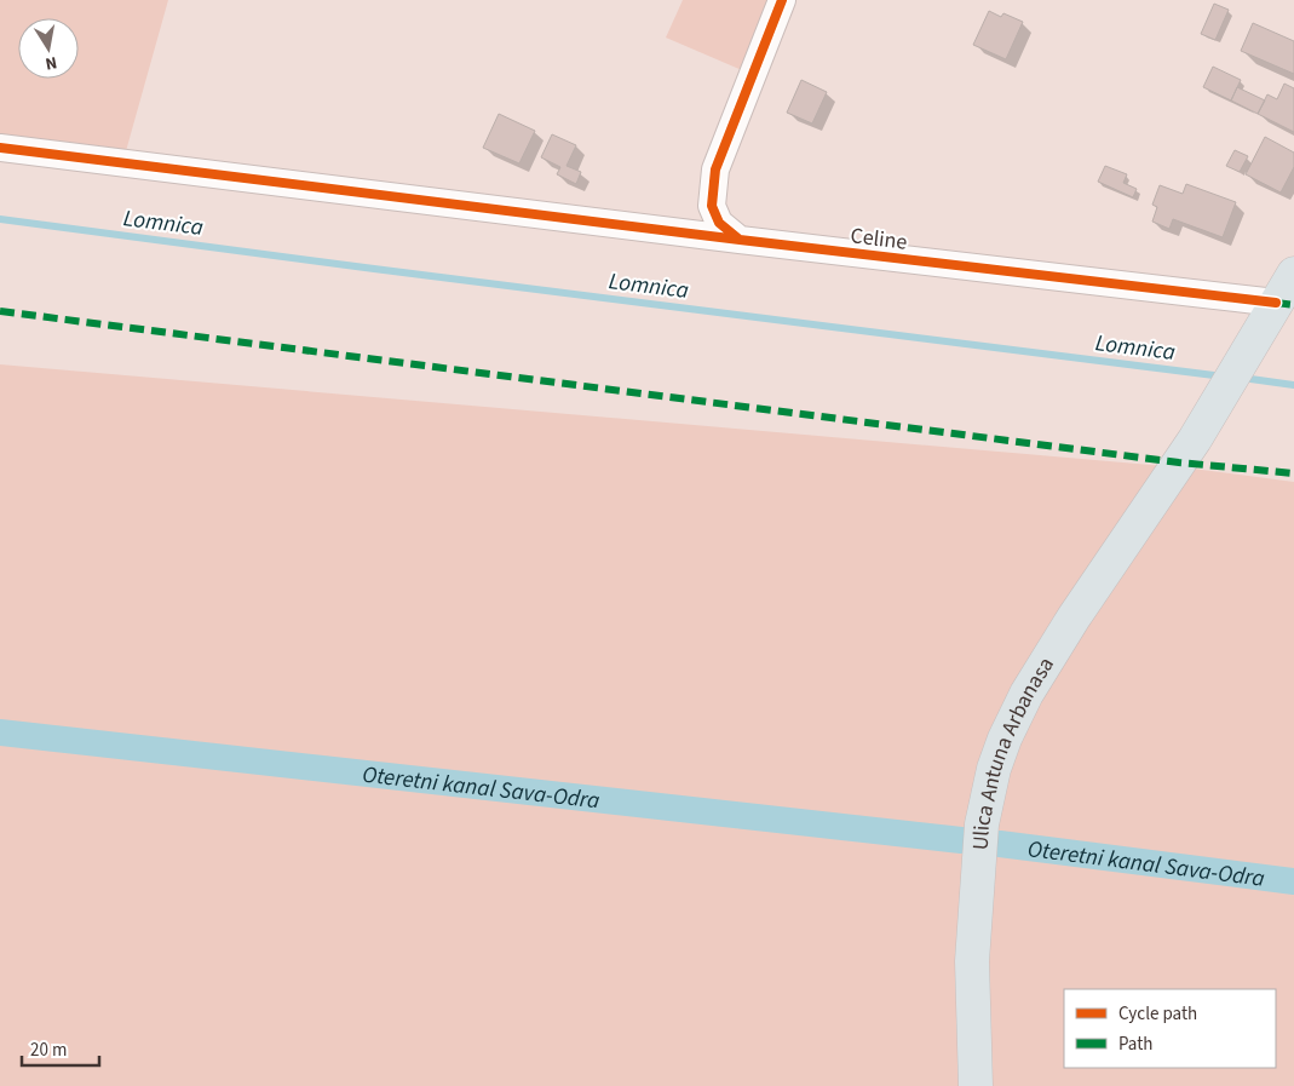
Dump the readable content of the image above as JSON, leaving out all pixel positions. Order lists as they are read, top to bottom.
{
  "streets": {
    "main road": ["Ulica Antuna Arbanasa"],
    "street": ["Celine"]
  },
  "crossings": [
    ["Celine", "Ulica Antuna Arbanasa"]
  ],
  "water": ["Lomnica", "Oteretni kanal Sava-Odra"],
  "legend": ["Cycle path", "Path"],
  "scale_bar": "20 m",
  "north": "bottom"
}
